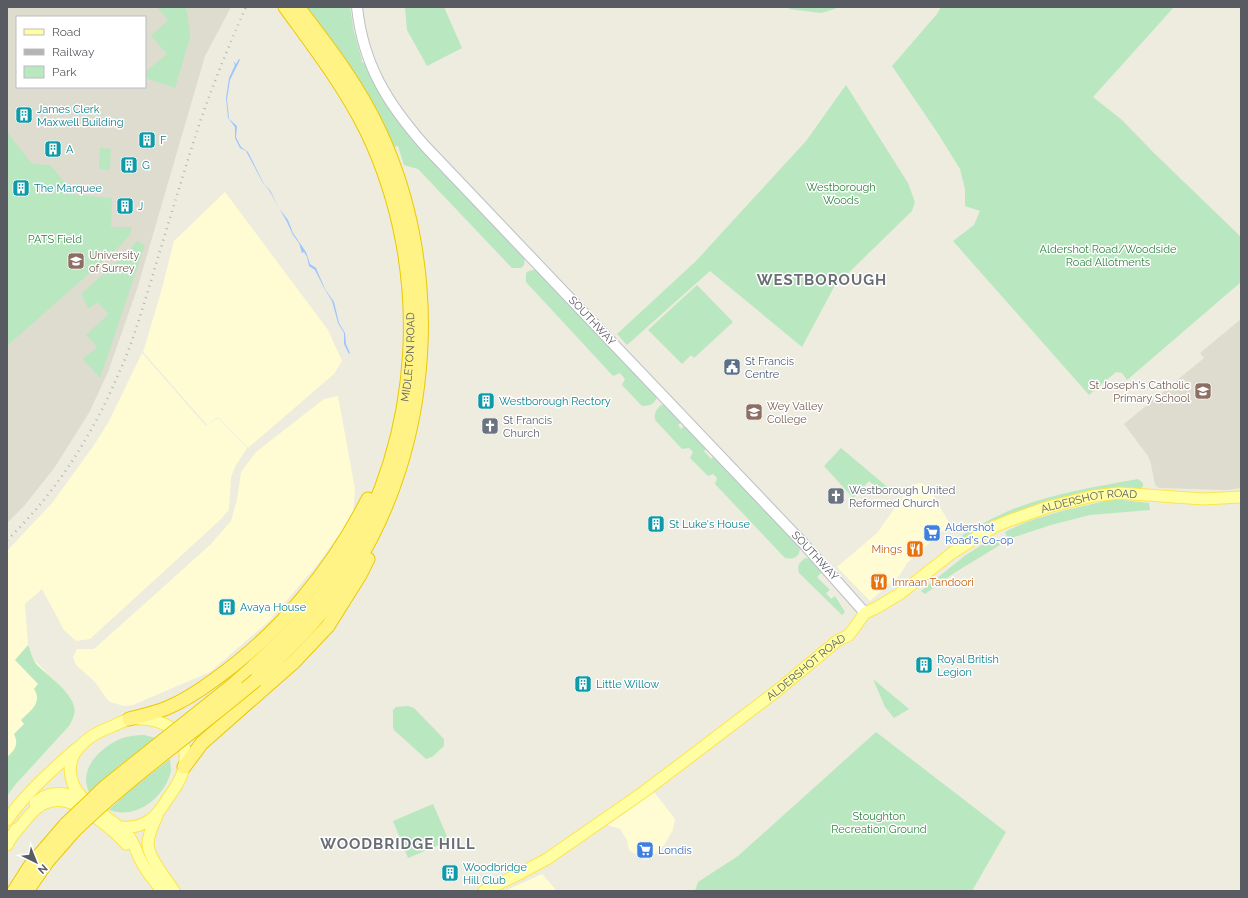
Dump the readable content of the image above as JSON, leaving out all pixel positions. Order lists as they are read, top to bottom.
{
  "streets": {
    "highway": ["MIDLETON ROAD"],
    "main road": ["ALDERSHOT ROAD"],
    "street": ["SOUTHWAY"]
  },
  "crossings": [
    ["SOUTHWAY", "ALDERSHOT ROAD"]
  ],
  "districts": ["WESTBOROUGH", "WOODBRIDGE HILL"],
  "parks": [
    "Westborough Woods",
    "PATS Field",
    "Aldershot Road/Woodside Road Allotments",
    "Stoughton Recreation Ground"
  ],
  "places": {
    "building": [
      "James Clerk Maxwell Building",
      "F",
      "A",
      "G",
      "The Marquee",
      "J",
      "Westborough Rectory",
      "St Luke's House",
      "Avaya House",
      "Royal British Legion",
      "Little Willow",
      "Woodbridge Hill Club"
    ],
    "school or university": ["University of Surrey", "St Joseph's Catholic Primary School", "Wey Valley College"],
    "public building": ["St Francis Centre"],
    "church": ["St Francis Church", "Westborough United Reformed Church"],
    "supermarket": ["Aldershot Road's Co-op", "Londis"],
    "restaurant": ["Mings", "Imraan Tandoori"]
  },
  "legend": ["Road", "Railway", "Park"],
  "north": "bottom right"
}
